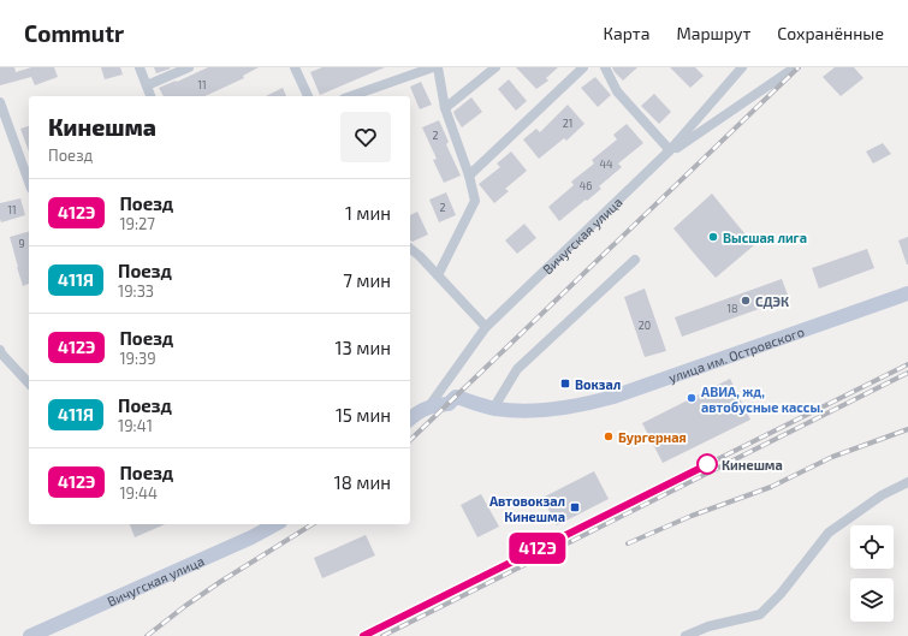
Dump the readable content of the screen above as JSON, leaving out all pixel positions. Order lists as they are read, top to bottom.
{
  "streets": {
    "main road": ["Вичугская улица", "улица им. Островского"]
  },
  "crossings": [
    ["Вичугская улица", "улица им. Островского"]
  ],
  "places": {
    "other": [
      "Высшая лига",
      "СДЭК",
      "АВИА, жд, автобусные кассы.",
      "Бургерная",
      "Кинешма"
    ],
    "transit": ["Вокзал", "Автовокзал Кинешма"]
  },
  "house_numbers": [
    "11",
    "21",
    "2",
    "44",
    "46",
    "2",
    "11",
    "9",
    "18",
    "20"
  ],
  "page": {
    "header": "Commutr",
    "nav": ["Карта", "Маршрут", "Сохранённые"],
    "on_map": "412Э",
    "heading": ["Кинешма", "Поезд"],
    "list": [
      {
        "mark": "412Э",
        "name": "Поезд",
        "note": "19:27",
        "value": "1 мин"
      },
      {
        "mark": "411Я",
        "name": "Поезд",
        "note": "19:33",
        "value": "7 мин"
      },
      {
        "mark": "412Э",
        "name": "Поезд",
        "note": "19:39",
        "value": "13 мин"
      },
      {
        "mark": "411Я",
        "name": "Поезд",
        "note": "19:41",
        "value": "15 мин"
      },
      {
        "mark": "412Э",
        "name": "Поезд",
        "note": "19:44",
        "value": "18 мин"
      }
    ]
  }
}
